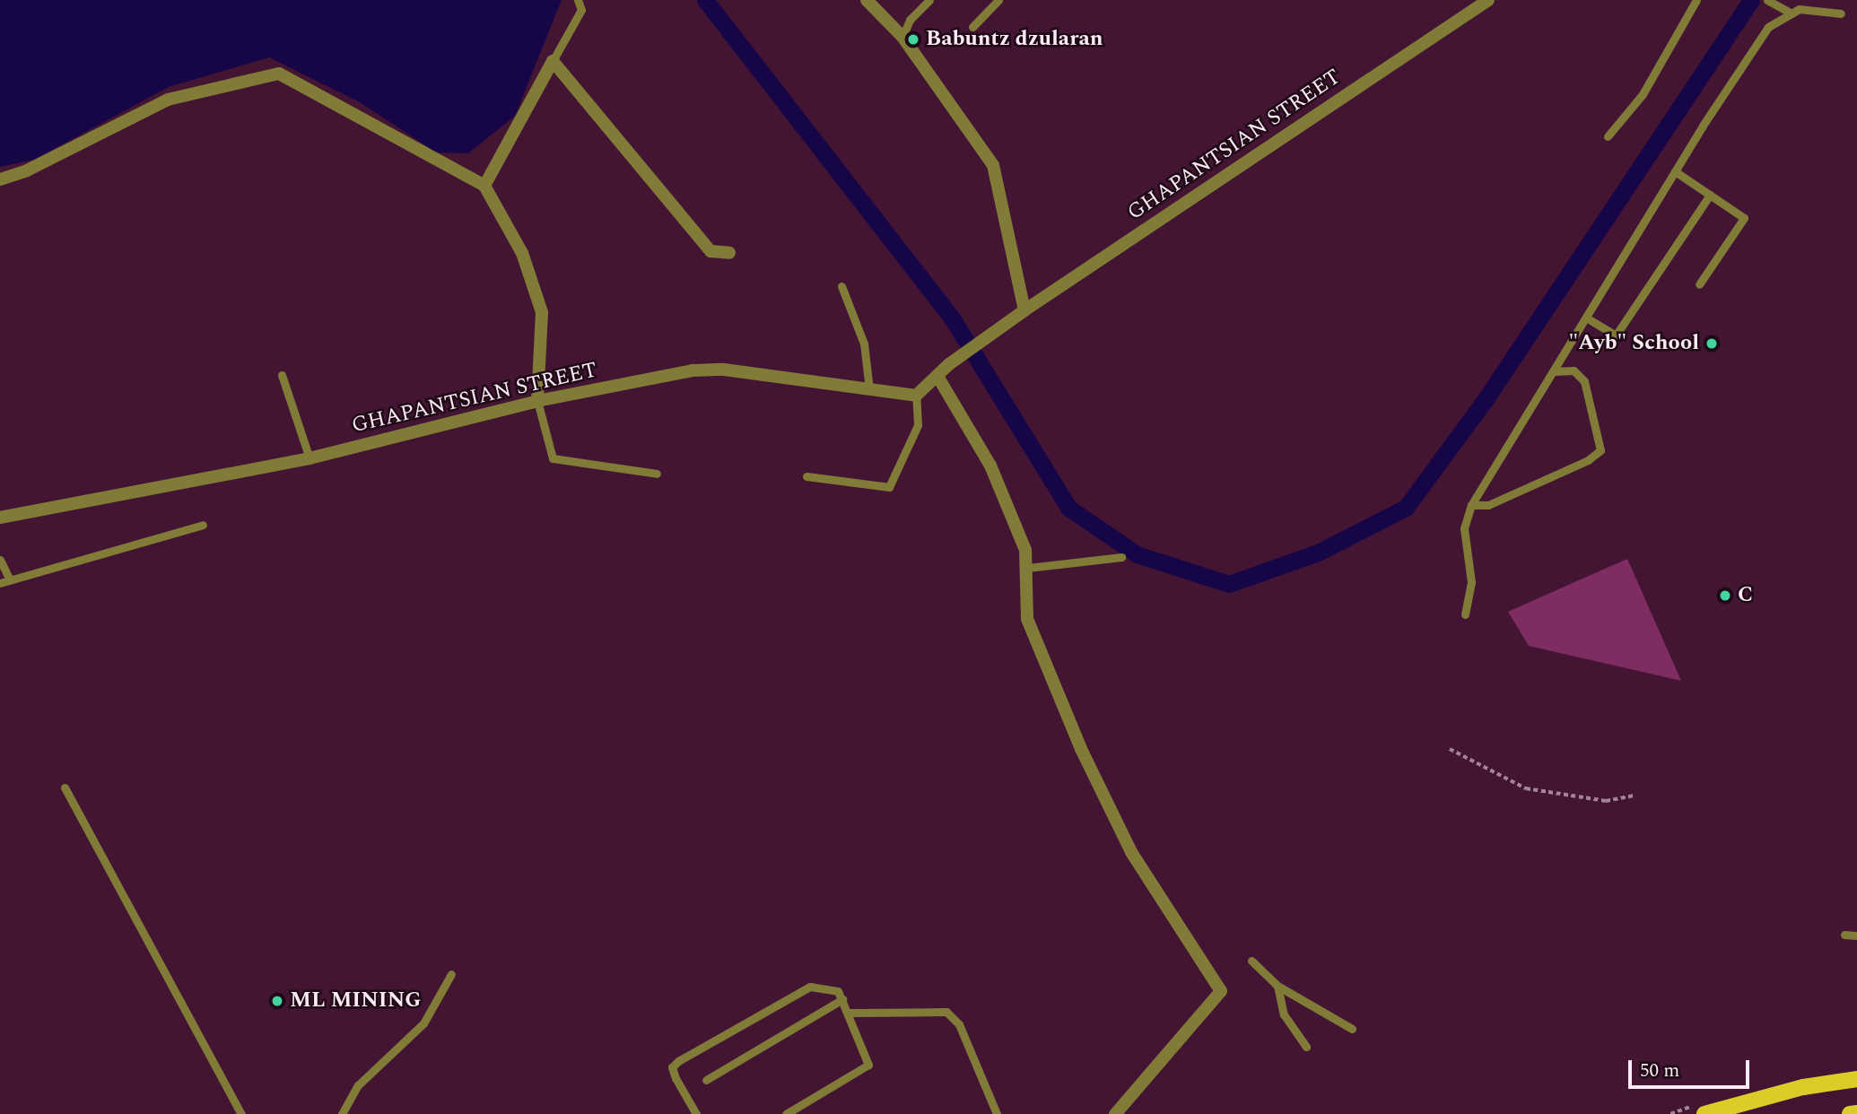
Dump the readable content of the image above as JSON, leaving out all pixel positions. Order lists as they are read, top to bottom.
{
  "streets": {
    "street": ["GHAPANTSIAN STREET"]
  },
  "places": [
    "Babuntz dzularan",
    "\"Ayb\" School",
    "C",
    "ML MINING"
  ],
  "scale_bar": "50 m"
}
